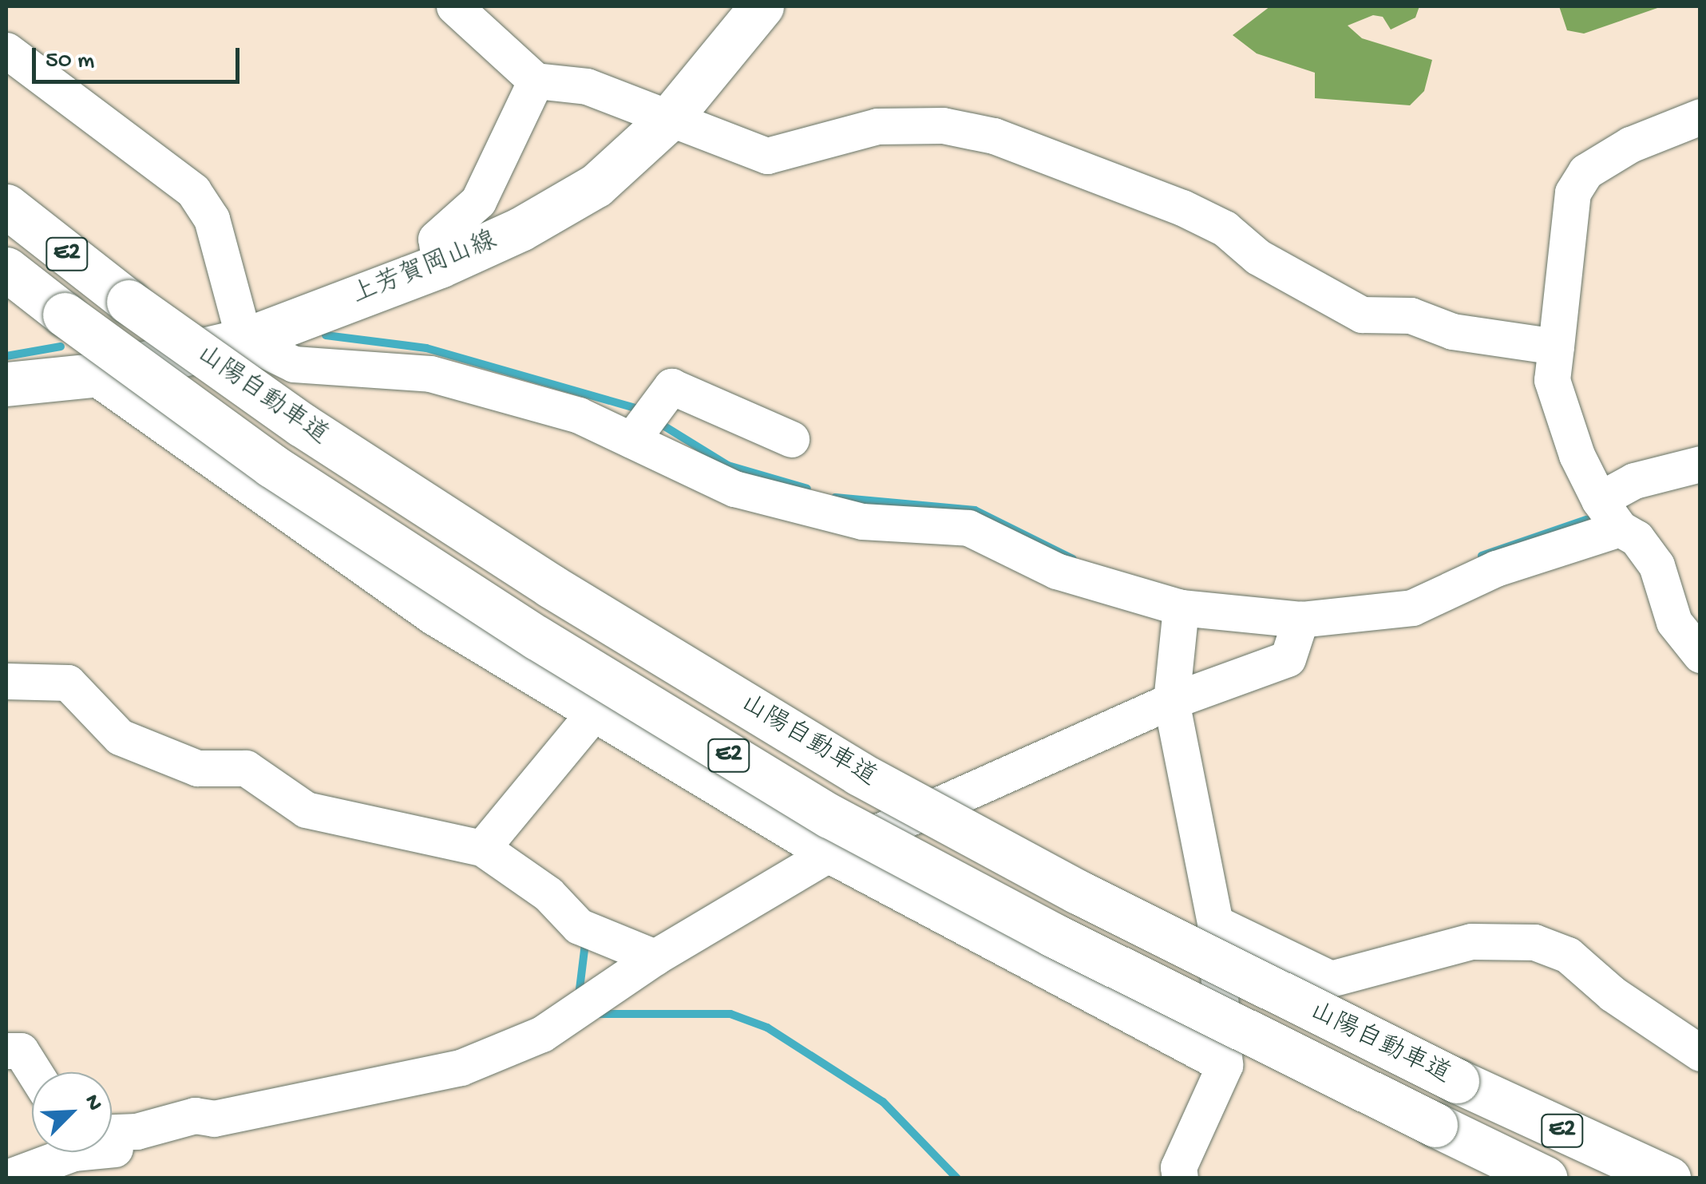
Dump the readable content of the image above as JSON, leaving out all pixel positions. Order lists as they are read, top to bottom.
{
  "streets": {
    "main road": ["E2", "上芳賀岡山線", "山陽自動車道"]
  },
  "scale_bar": "50 m",
  "north": "top right"
}
